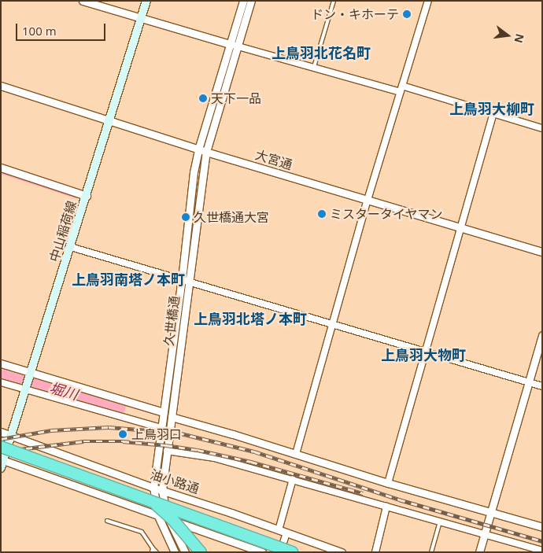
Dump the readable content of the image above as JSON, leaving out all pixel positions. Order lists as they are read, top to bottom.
{
  "streets": {
    "main road": ["中山稲荷線"],
    "street": ["大宮通", "久世橋通", "油小路通"]
  },
  "crossings": [
    ["大宮通", "中山稲荷線"],
    ["大宮通", "久世橋通"],
    ["中山稲荷線", "油小路通"],
    ["久世橋通", "油小路通"]
  ],
  "districts": [
    "上鳥羽北花名町",
    "上鳥羽大柳町",
    "上鳥羽南塔ノ本町",
    "上鳥羽北塔ノ本町",
    "上鳥羽大物町"
  ],
  "water": ["堀川"],
  "places": [
    "ドン・キホーテ",
    "天下一品",
    "ミスタータイヤマン",
    "久世橋通大宮",
    "上鳥羽口"
  ],
  "scale_bar": "100 m",
  "north": "right"
}
